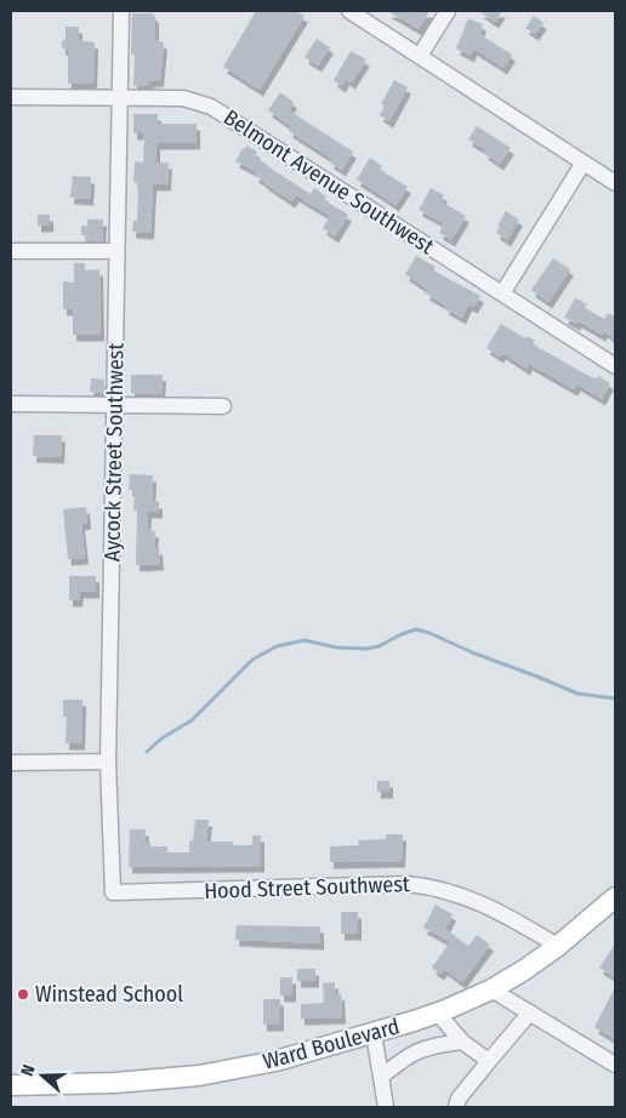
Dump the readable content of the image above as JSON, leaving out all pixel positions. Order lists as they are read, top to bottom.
{
  "streets": {
    "main road": ["Ward Boulevard"],
    "street": ["Belmont Avenue Southwest", "Aycock Street Southwest", "Hood Street Southwest"]
  },
  "crossings": [
    ["Belmont Avenue Southwest", "Aycock Street Southwest"],
    ["Aycock Street Southwest", "Hood Street Southwest"],
    ["Hood Street Southwest", "Ward Boulevard"]
  ],
  "places": ["Winstead School"],
  "north": "left"
}
